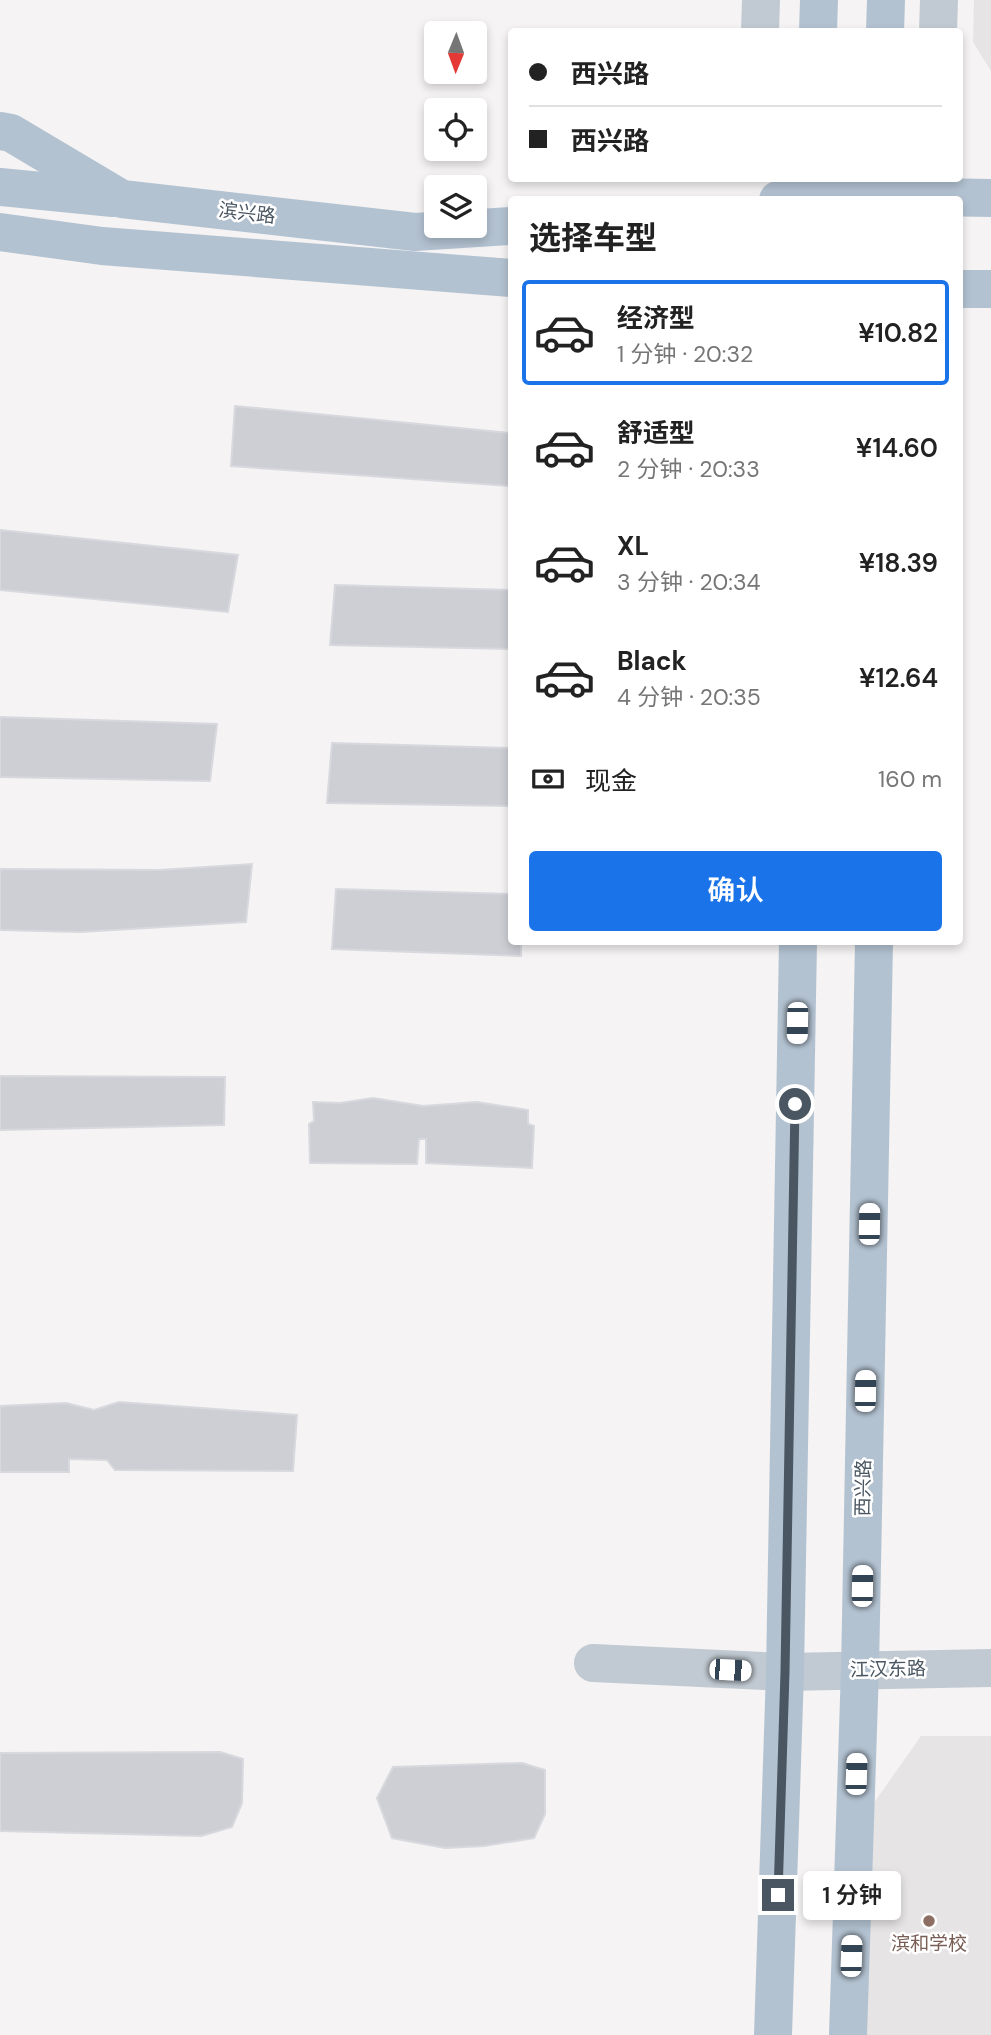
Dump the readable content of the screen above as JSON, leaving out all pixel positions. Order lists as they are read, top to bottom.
{
  "streets": {
    "main road": ["滨兴路", "西兴路"],
    "street": ["江汉东路"]
  },
  "crossings": [
    ["西兴路", "江汉东路"]
  ],
  "places": ["滨和学校"],
  "north": "bottom",
  "page": {
    "banner": ["西兴路", "西兴路"],
    "heading": "选择车型",
    "list": [
      {
        "name": "经济型",
        "note": "1 分钟 · 20:32",
        "value": "¥10.82"
      },
      {
        "name": "舒适型",
        "note": "2 分钟 · 20:33",
        "value": "¥14.60"
      },
      {
        "name": "XL",
        "note": "3 分钟 · 20:34",
        "value": "¥18.39"
      },
      {
        "name": "Black",
        "note": "4 分钟 · 20:35",
        "value": "¥12.64"
      }
    ],
    "pay": ["现金", "160 m"],
    "buttons": "确认",
    "bubble": "1 分钟"
  }
}
